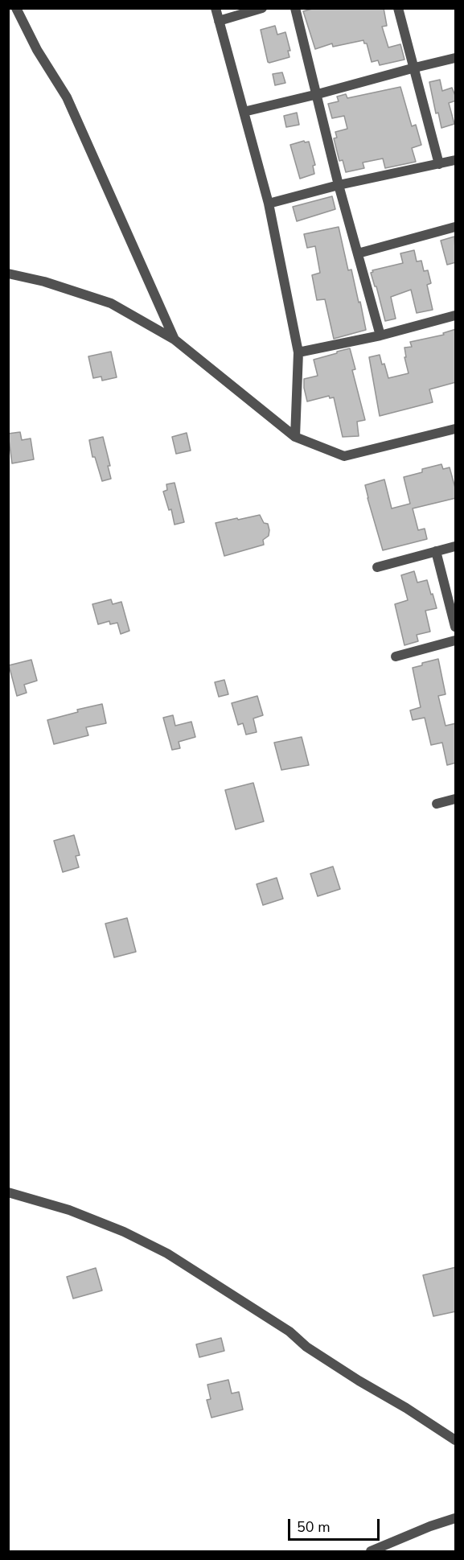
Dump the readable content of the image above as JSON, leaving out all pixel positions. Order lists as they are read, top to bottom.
{
  "scale_bar": "50 m"
}
